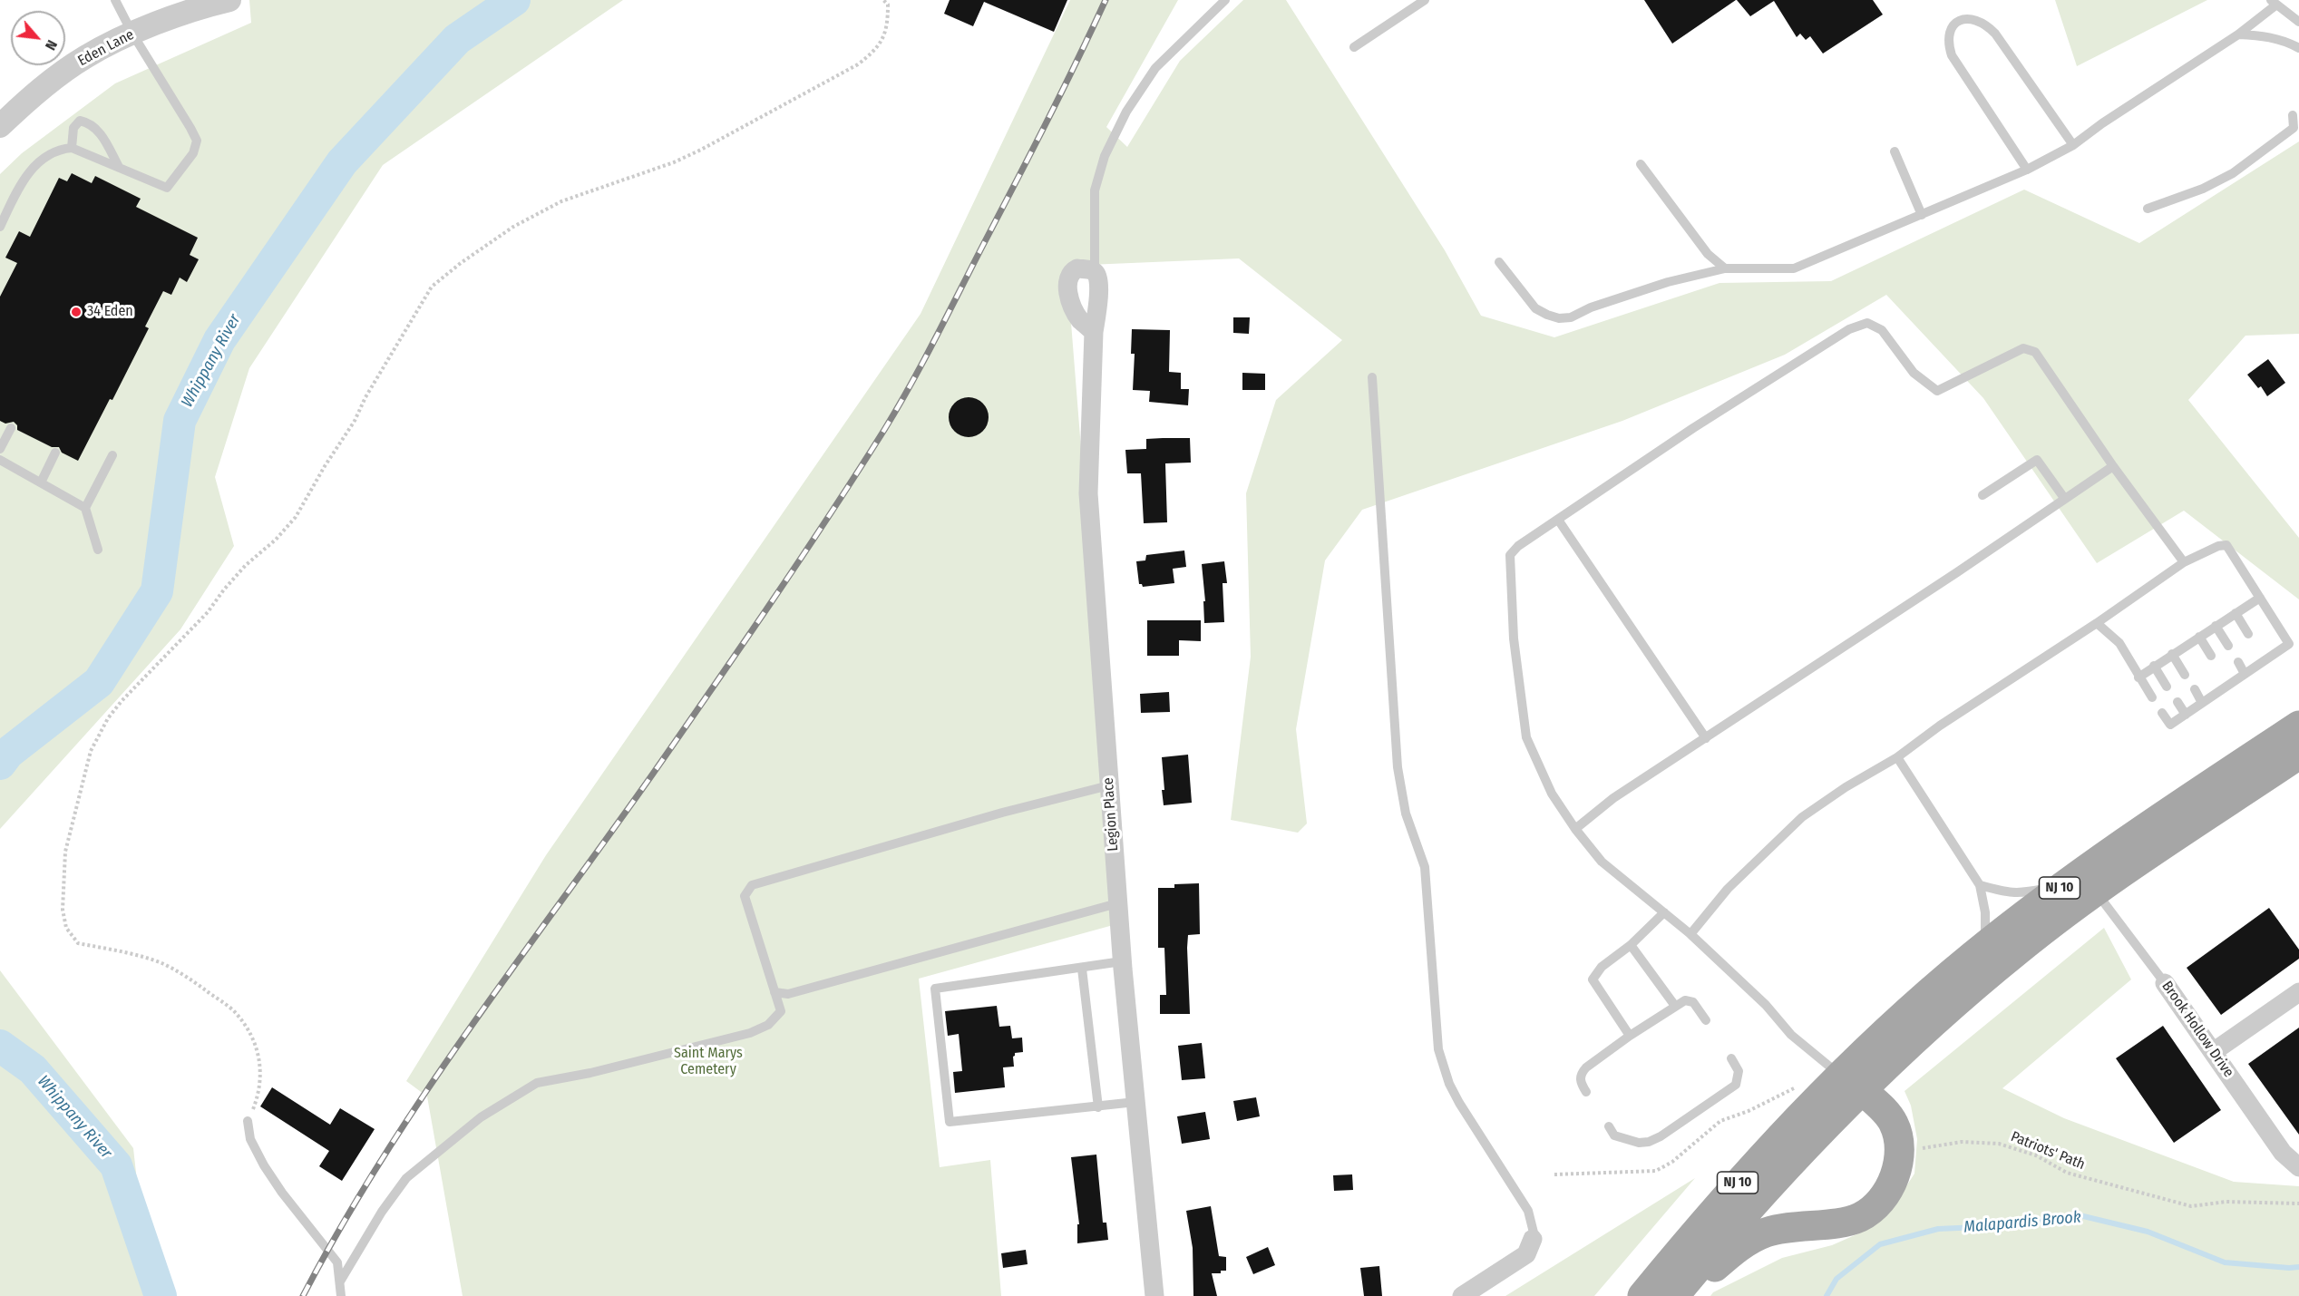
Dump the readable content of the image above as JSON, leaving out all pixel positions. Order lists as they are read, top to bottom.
{
  "streets": {
    "main road": ["NJ 10"],
    "street": ["Eden Lane", "Legion Place", "Brook Hollow Drive"],
    "path": ["Patriots' Path"]
  },
  "crossings": [
    ["NJ 10", "Brook Hollow Drive"]
  ],
  "water": ["Whippany River", "Malapardis Brook"],
  "parks": ["Saint Marys Cemetery"],
  "places": ["34 Eden"],
  "north": "bottom right"
}
